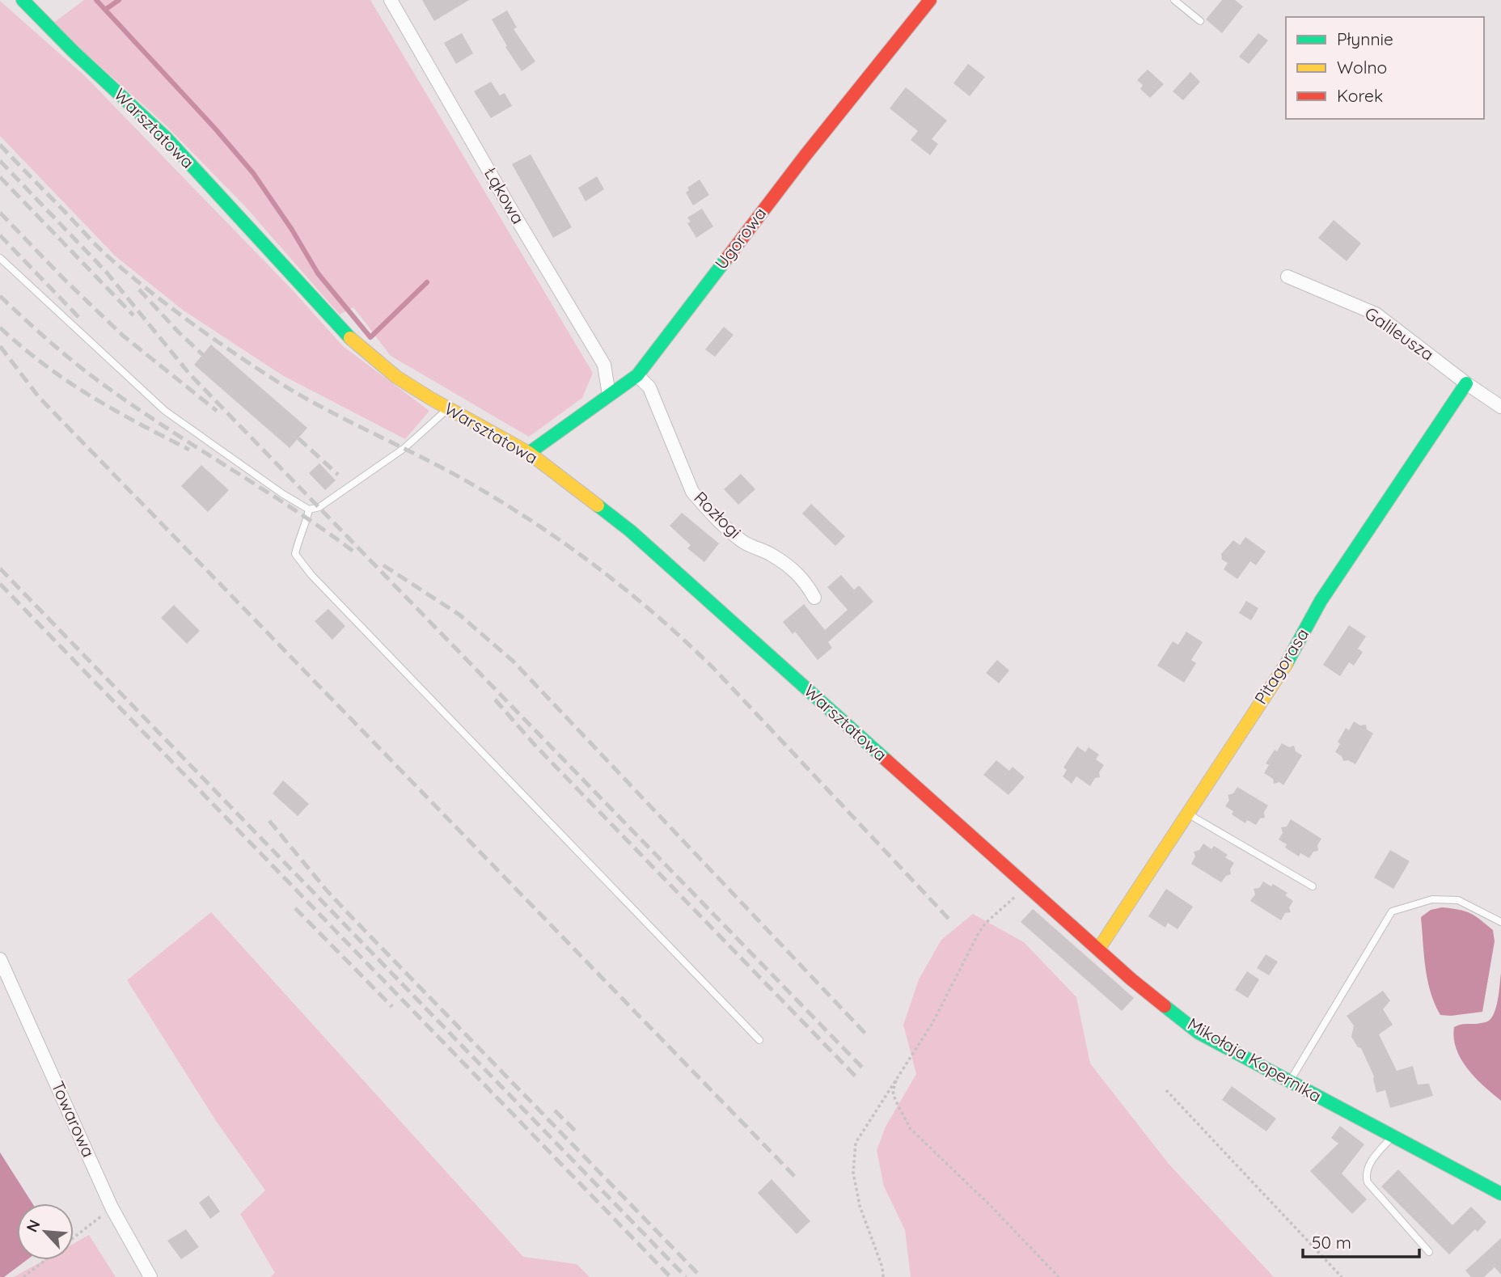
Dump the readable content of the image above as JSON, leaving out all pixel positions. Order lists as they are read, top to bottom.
{
  "streets": {
    "street": [
      "Warsztatowa",
      "Łąkowa",
      "Ugorowa",
      "Galileusza",
      "Rozłogi",
      "Pitagorasa",
      "Mikołaja Kopernika",
      "Towarowa"
    ]
  },
  "crossings": [
    ["Warsztatowa", "Ugorowa"],
    ["Warsztatowa", "Mikołaja Kopernika"],
    ["Łąkowa", "Ugorowa"],
    ["Ugorowa", "Rozłogi"],
    ["Galileusza", "Pitagorasa"],
    ["Pitagorasa", "Mikołaja Kopernika"]
  ],
  "legend": ["Płynnie", "Wolno", "Korek"],
  "scale_bar": "50 m",
  "north": "top left"
}
